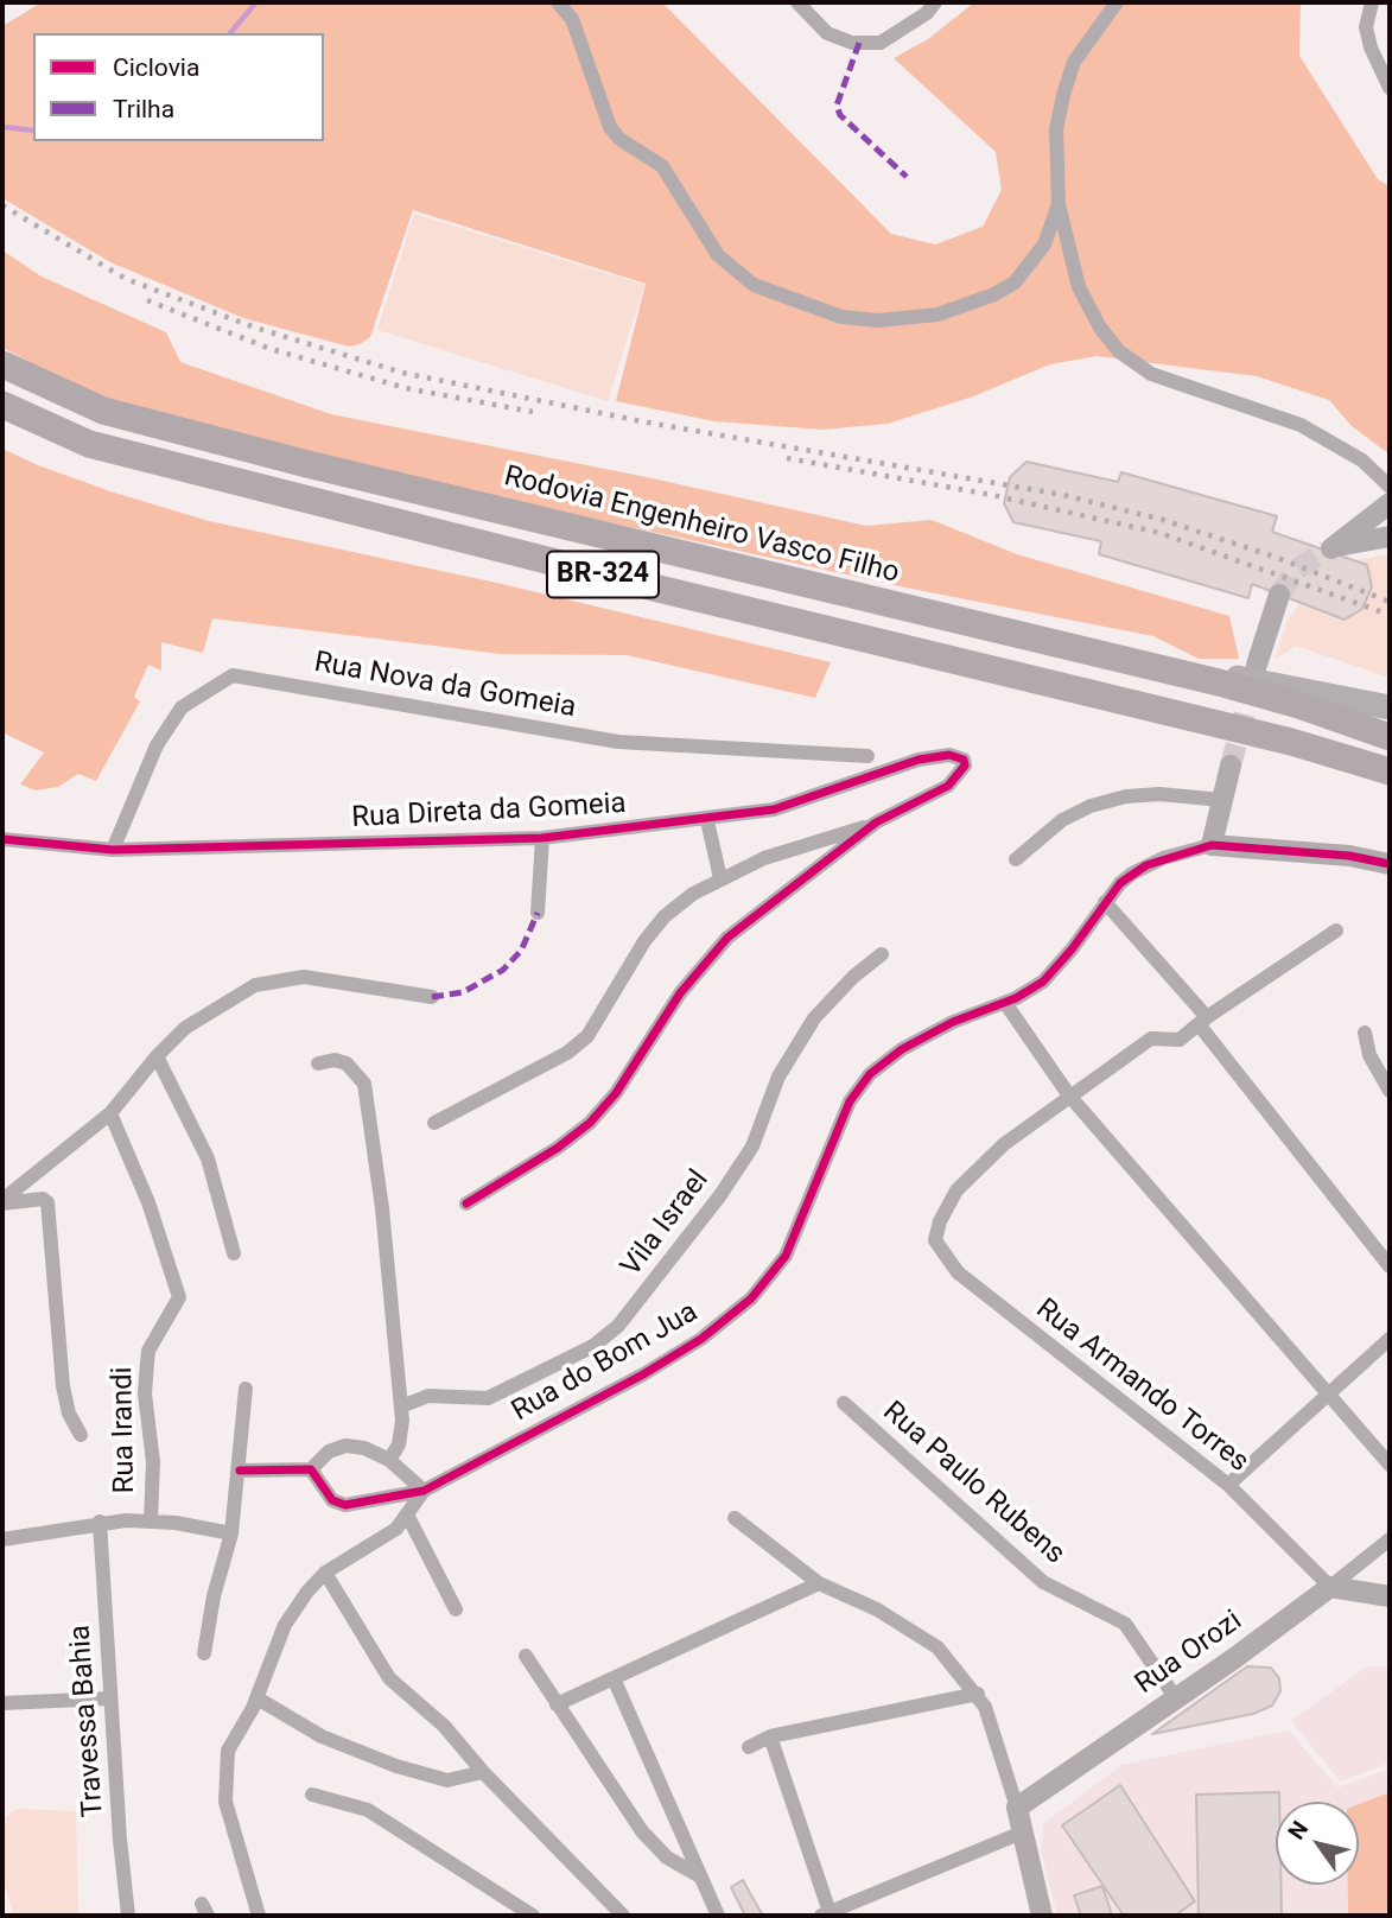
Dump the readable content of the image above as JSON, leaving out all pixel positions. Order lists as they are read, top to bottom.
{
  "streets": {
    "highway": ["Rodovia Engenheiro Vasco Filho", "BR-324"],
    "street": [
      "Rua Nova da Gomeia",
      "Rua Direta da Gomeia",
      "Vila Israel",
      "Rua do Bom Jua",
      "Rua Armando Torres",
      "Rua Irandi",
      "Rua Paulo Rubens",
      "Rua Orozi",
      "Travessa Bahia"
    ]
  },
  "crossings": [
    ["Rua Nova da Gomeia", "Rua Direta da Gomeia"],
    ["Rua Armando Torres", "Rua Orozi"],
    ["Rua Paulo Rubens", "Rua Orozi"]
  ],
  "legend": ["Ciclovia", "Trilha"],
  "north": "top left"
}
